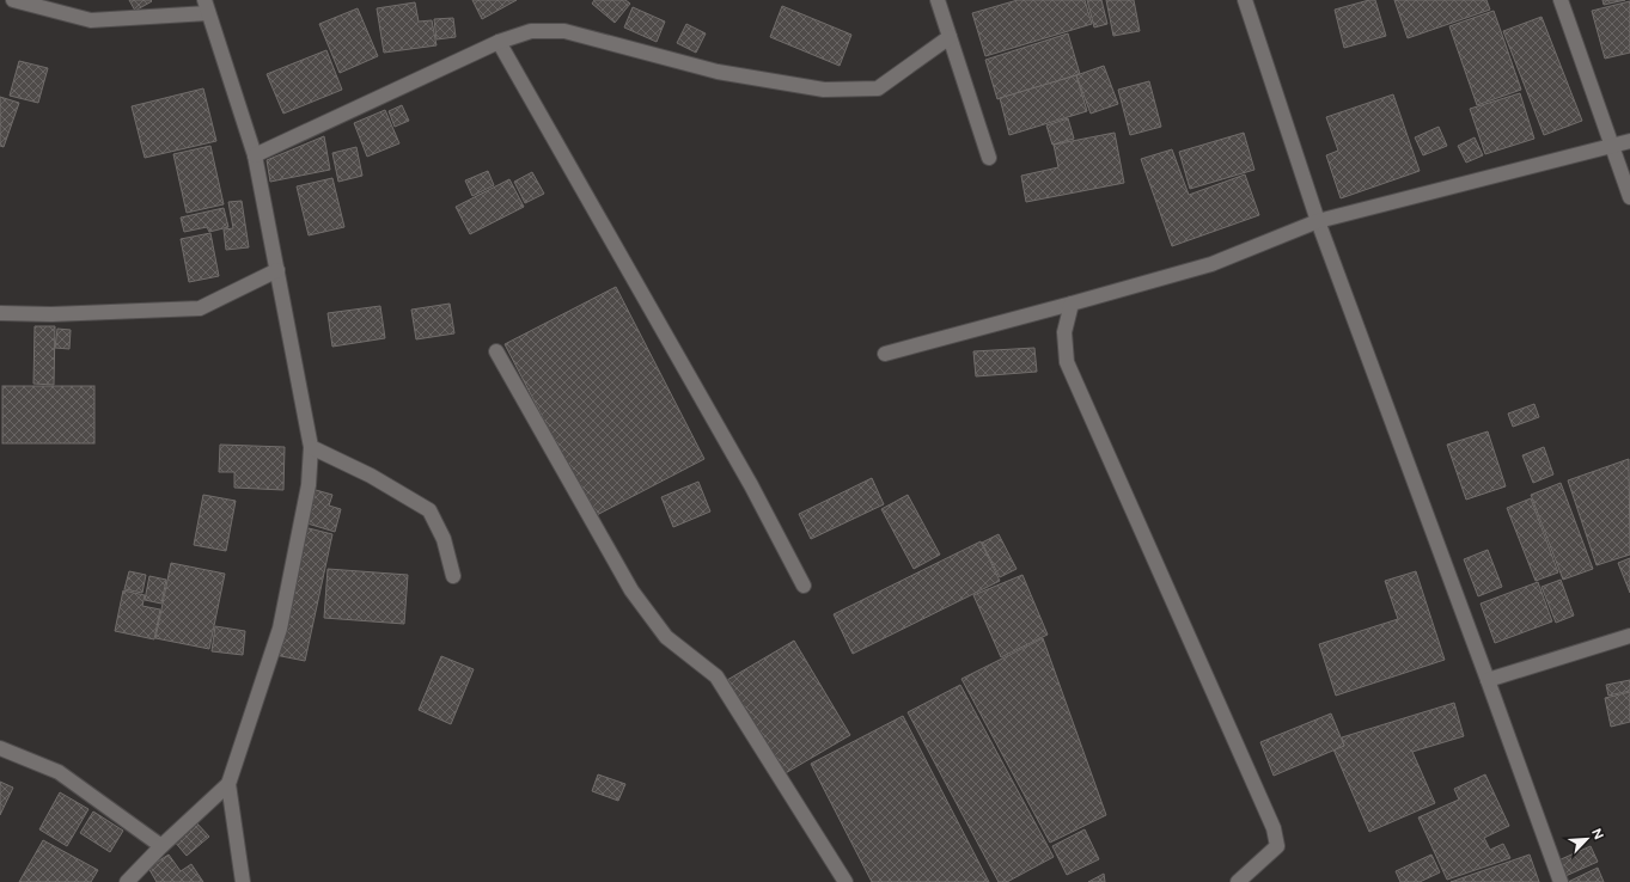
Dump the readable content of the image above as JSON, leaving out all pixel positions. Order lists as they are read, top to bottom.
{
  "north": "top right"
}
